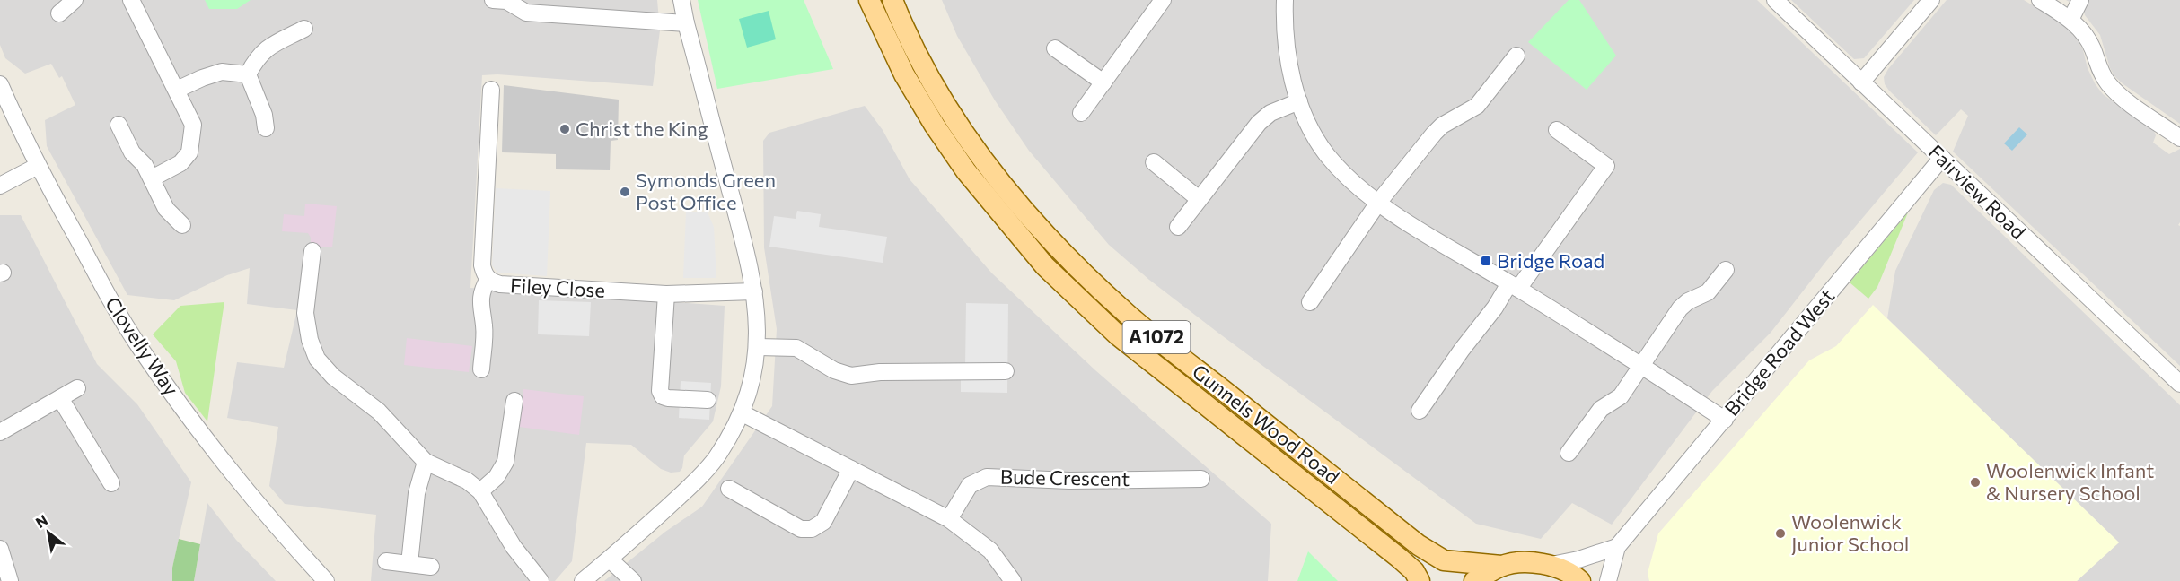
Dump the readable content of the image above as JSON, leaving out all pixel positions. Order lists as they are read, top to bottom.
{
  "streets": {
    "main road": ["A1072", "Gunnels Wood Road"],
    "street": [
      "Fairview Road",
      "Filey Close",
      "Clovelly Way",
      "Bridge Road West",
      "Bude Crescent"
    ]
  },
  "crossings": [
    ["Fairview Road", "Bridge Road West"]
  ],
  "places": {
    "other": [
      "Christ the King",
      "Symonds Green Post Office",
      "Woolenwick Infant & Nursery School",
      "Woolenwick Junior School"
    ],
    "transit": ["Bridge Road"]
  },
  "north": "top left"
}
